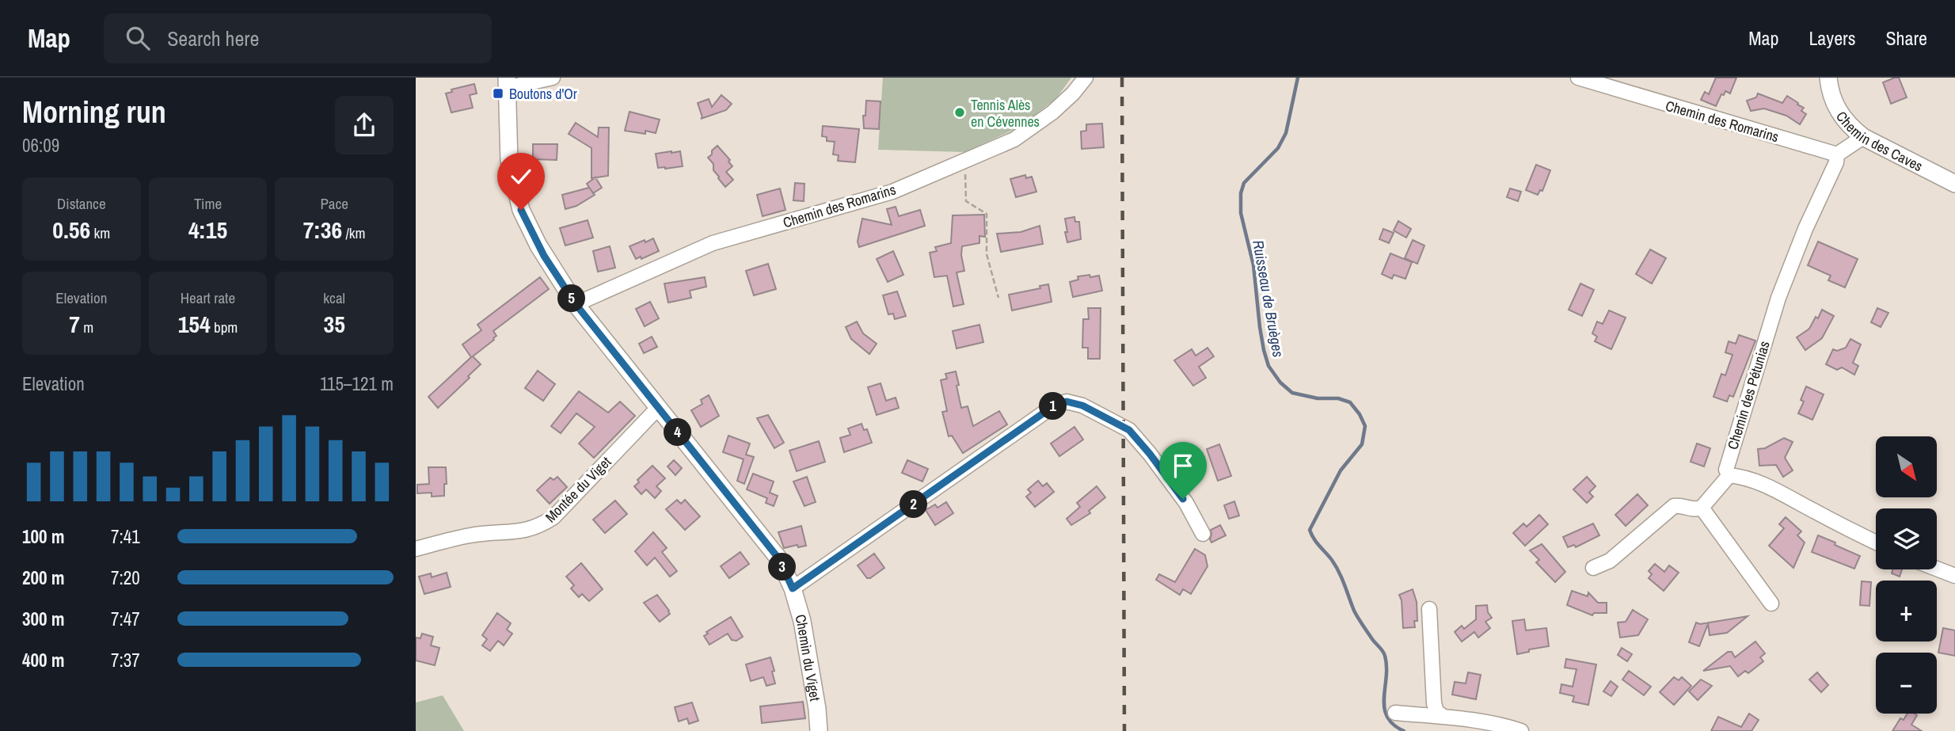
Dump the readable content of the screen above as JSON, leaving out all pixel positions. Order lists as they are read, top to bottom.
{
  "streets": {
    "street": [
      "Chemin des Romarins",
      "Chemin des Caves",
      "Chemin des Pétunias",
      "Montée du Viget",
      "Chemin du Viget"
    ]
  },
  "crossings": [
    ["Chemin des Romarins", "Chemin des Pétunias"],
    ["Chemin des Romarins", "Chemin du Viget"],
    ["Montée du Viget", "Chemin du Viget"]
  ],
  "water": ["Ruisseau de Bruèges"],
  "places": {
    "transit": ["Boutons d'Or"],
    "other": ["Tennis Alès en Cévennes"]
  },
  "north": "bottom right",
  "page": {
    "header": "Map",
    "search": "Search here",
    "nav": ["Map", "Layers", "Share"],
    "heading": ["Morning run", "06:09"],
    "stats": [
      ["Distance", "0.56 km"],
      ["Time", "4:15"],
      ["Pace", "7:36 /km"],
      ["Elevation", "7 m"],
      ["Heart rate", "154 bpm"],
      ["kcal", "35"]
    ],
    "pins": [
      "5",
      "1",
      "4",
      "2",
      "3"
    ],
    "chart": ["Elevation", "115–121 m"],
    "map_buttons": ["+", "−"],
    "list": [
      {
        "name": "100 m",
        "note": "7:41"
      },
      {
        "name": "200 m",
        "note": "7:20"
      },
      {
        "name": "300 m",
        "note": "7:47"
      },
      {
        "name": "400 m",
        "note": "7:37"
      }
    ]
  }
}
